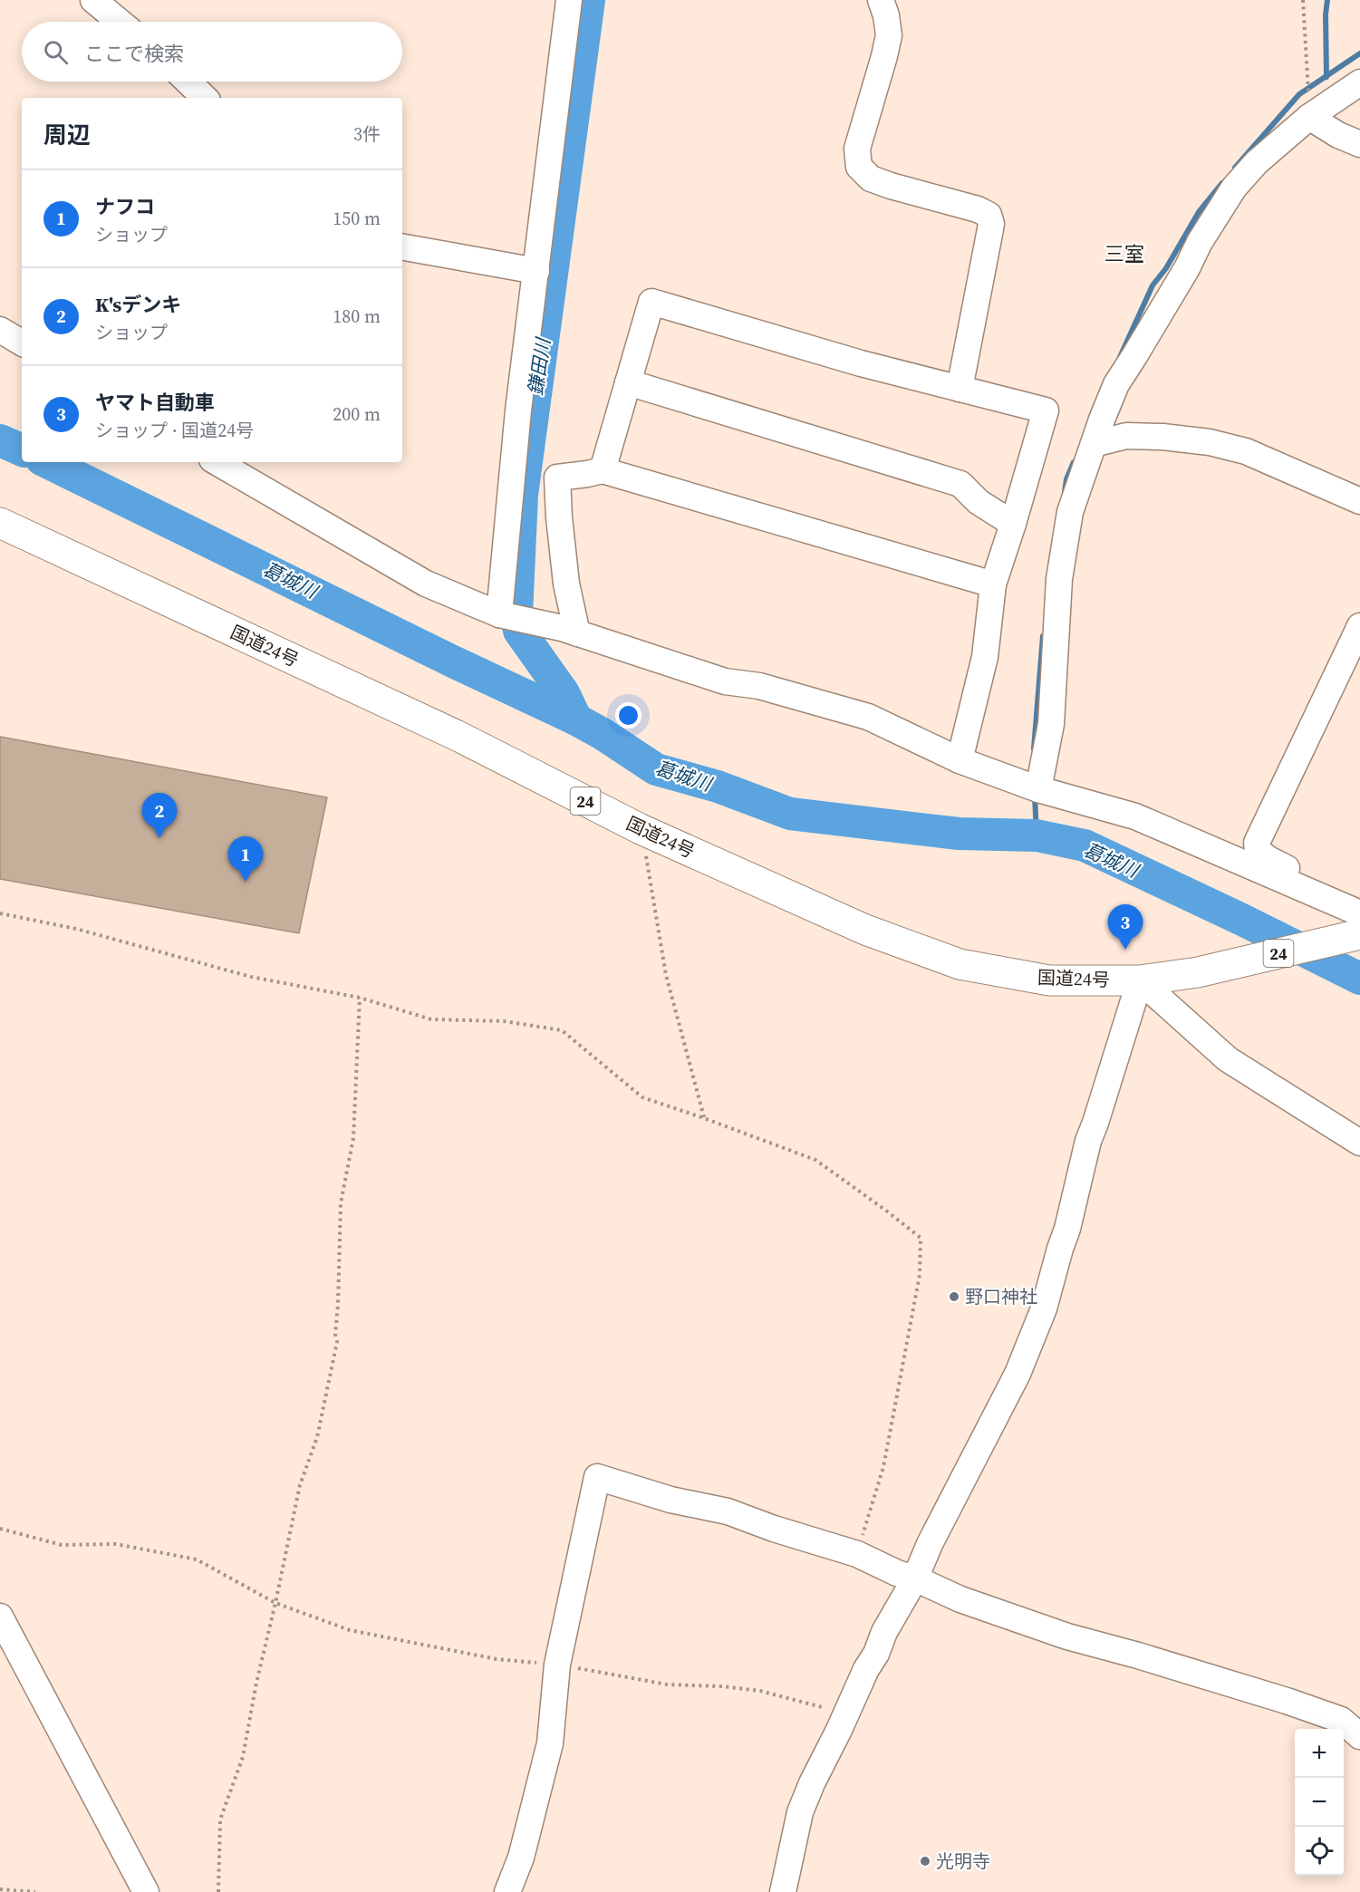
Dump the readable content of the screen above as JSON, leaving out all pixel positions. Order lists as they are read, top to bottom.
{
  "streets": {
    "highway": ["国道24号", "24"]
  },
  "districts": ["三室"],
  "water": ["鎌田川", "葛城川"],
  "places": ["野口神社", "光明寺"],
  "page": {
    "search": "ここで検索",
    "heading": ["周辺", "3件"],
    "list": [
      {
        "mark": "1",
        "name": "ナフコ",
        "note": "ショップ",
        "value": "150 m"
      },
      {
        "mark": "2",
        "name": "K'sデンキ",
        "note": "ショップ",
        "value": "180 m"
      },
      {
        "mark": "3",
        "name": "ヤマト自動車",
        "note": "ショップ · 国道24号",
        "value": "200 m"
      }
    ],
    "pins": ["2", "1", "3"],
    "map_buttons": ["+", "−"]
  }
}
